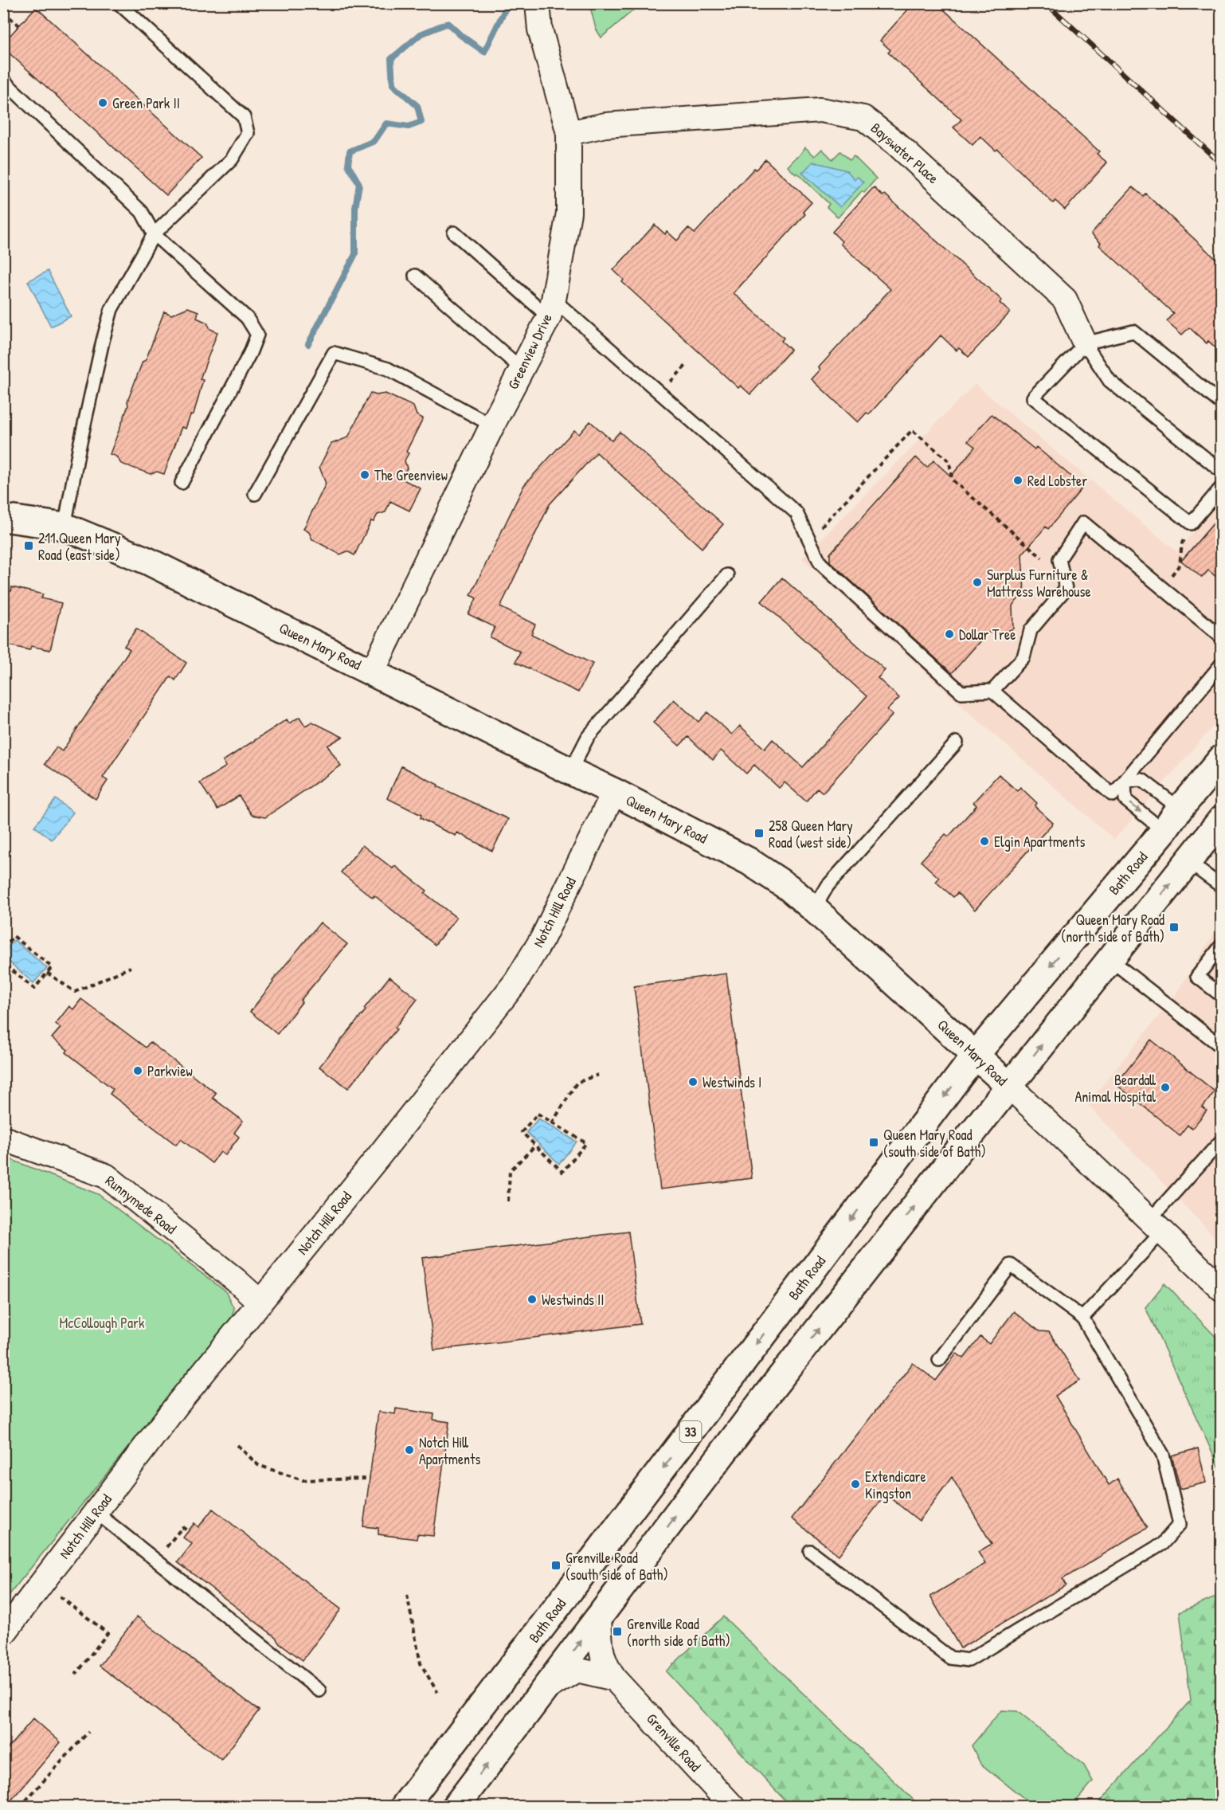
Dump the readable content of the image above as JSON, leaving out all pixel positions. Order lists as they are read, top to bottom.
{
  "streets": {
    "main road": ["Queen Mary Road", "Bath Road", "33"],
    "street": [
      "Bayswater Place",
      "Greenview Drive",
      "Notch Hill Road",
      "Runnymede Road",
      "Grenville Road"
    ]
  },
  "crossings": [
    ["Bayswater Place", "Greenview Drive"],
    ["Greenview Drive", "Queen Mary Road"],
    ["Queen Mary Road", "Bath Road"],
    ["Queen Mary Road", "Notch Hill Road"],
    ["Notch Hill Road", "Runnymede Road"]
  ],
  "parks": ["McCollough Park"],
  "places": {
    "other": [
      "Green Park II",
      "The Greenview",
      "Red Lobster",
      "Surplus Furniture & Mattress Warehouse",
      "Dollar Tree",
      "Elgin Apartments",
      "Parkview",
      "Westwinds I",
      "Beardall Animal Hospital",
      "Westwinds II",
      "Notch Hill Apartments",
      "Extendicare Kingston"
    ],
    "transit": [
      "211 Queen Mary Road (east side)",
      "258 Queen Mary Road (west side)",
      "Queen Mary Road (north side of Bath)",
      "Queen Mary Road (south side of Bath)",
      "Grenville Road (south side of Bath)",
      "Grenville Road (north side of Bath)"
    ]
  }
}
